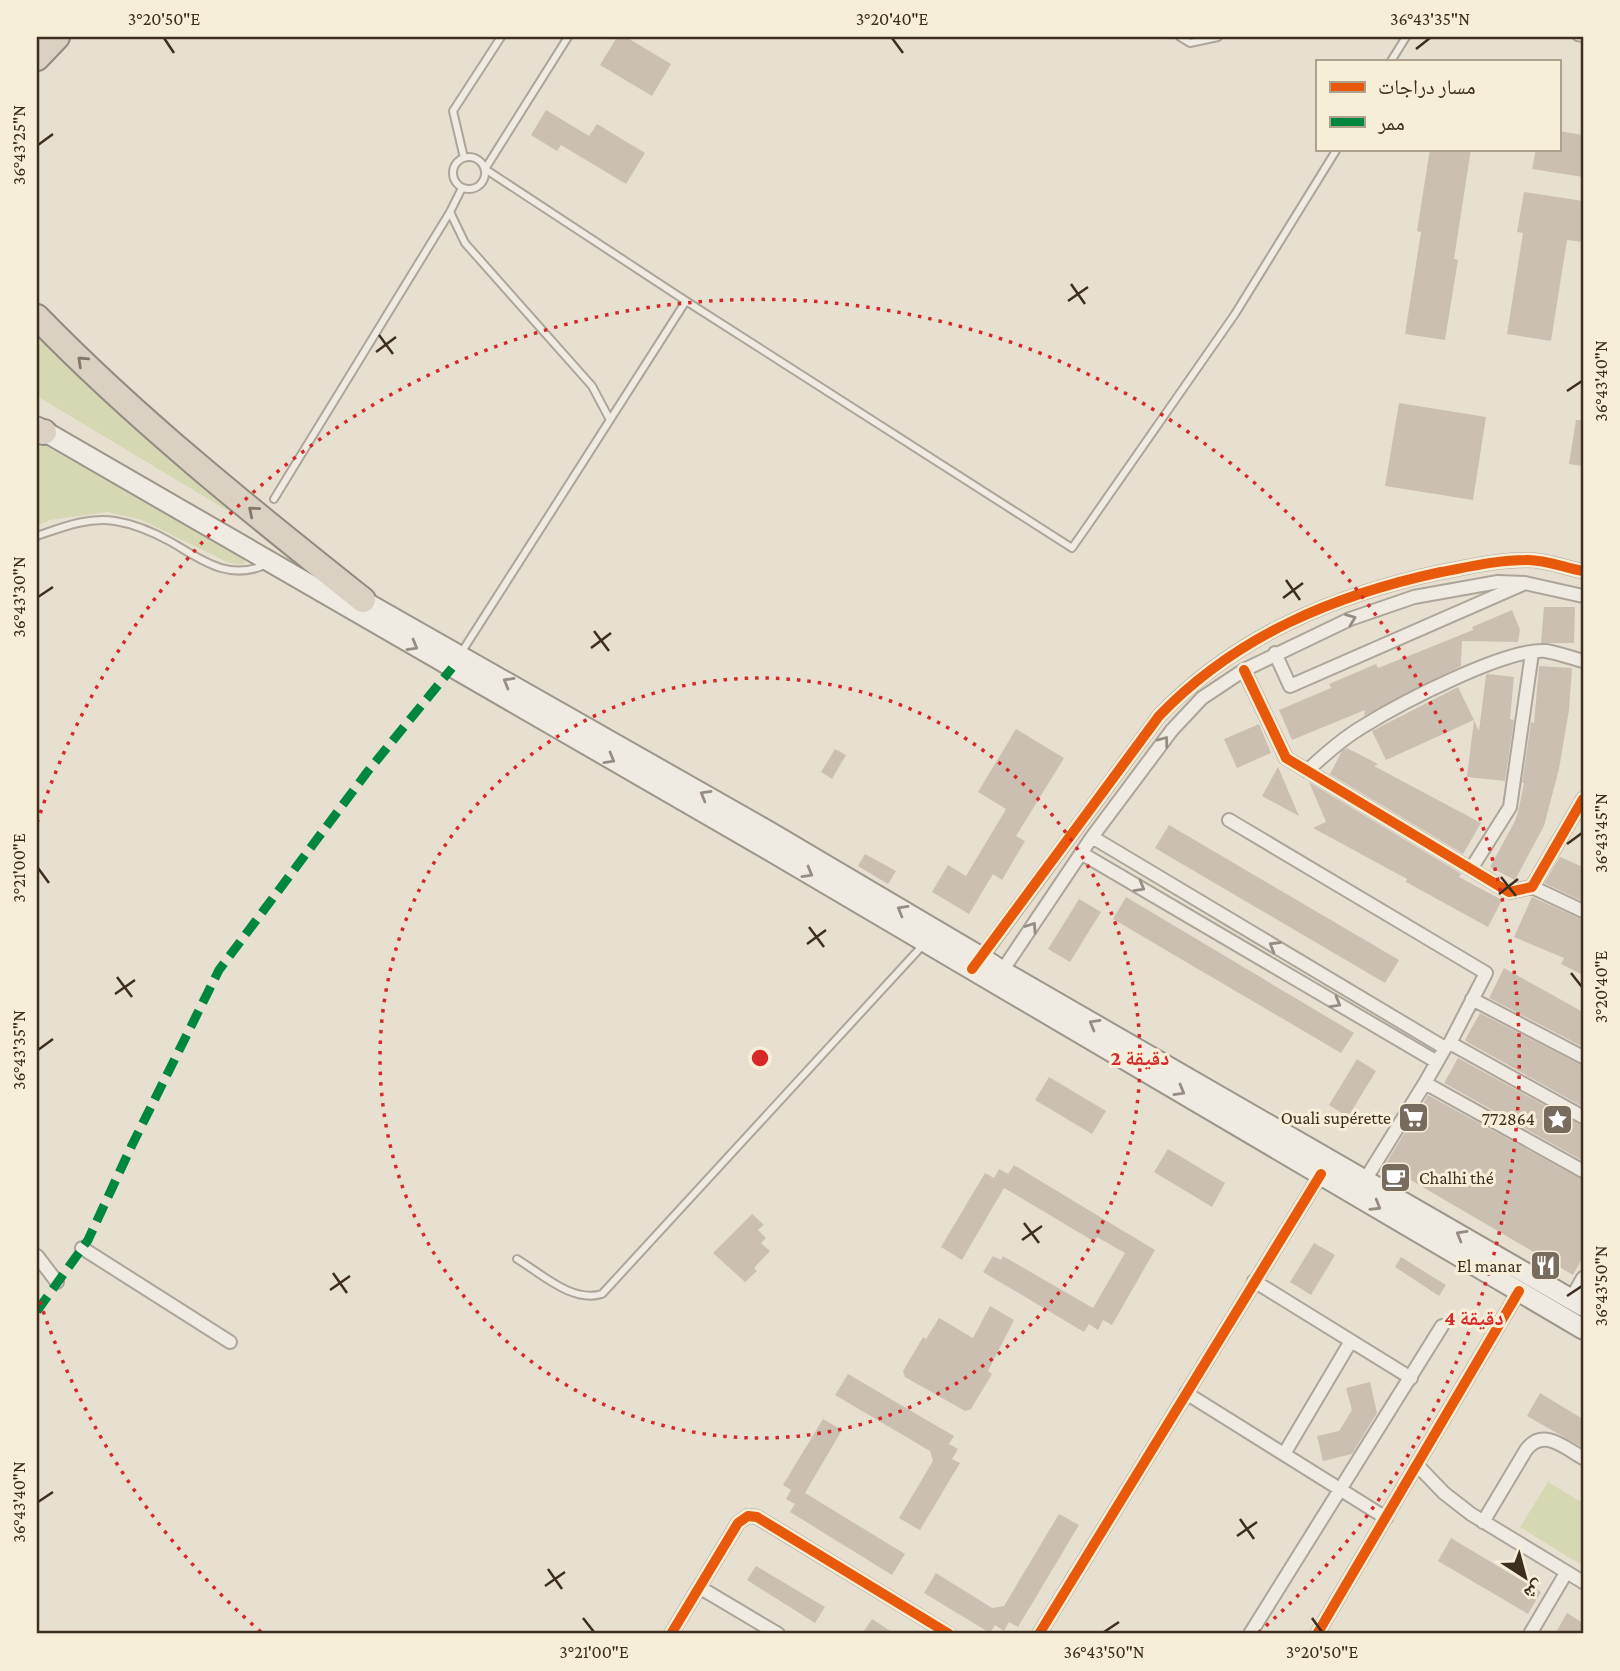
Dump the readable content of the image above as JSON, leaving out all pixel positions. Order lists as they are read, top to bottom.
{
  "places": {
    "supermarket": ["Ouali supérette"],
    "place": ["772864"],
    "cafe": ["Chalhi thé"],
    "restaurant": ["El manar"]
  },
  "legend": ["مسار دراجات", "ممر"],
  "north": "bottom right",
  "coordinates": [
    "3°20'50\"E",
    "3°20'40\"E",
    "36°43'35\"N",
    "36°43'25\"N",
    "36°43'40\"N",
    "36°43'30\"N",
    "36°43'45\"N",
    "3°21'00\"E",
    "36°43'50\"N"
  ],
  "rings": ["2 دقيقة", "4 دقيقة"]
}
